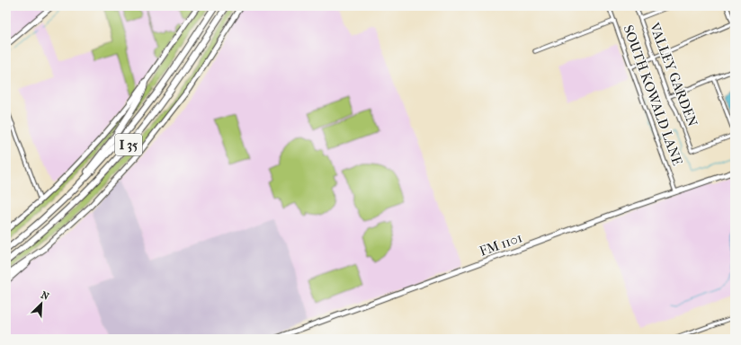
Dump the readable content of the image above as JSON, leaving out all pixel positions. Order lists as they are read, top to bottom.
{
  "streets": {
    "highway": ["I 35"],
    "main road": ["FM 1101"],
    "street": ["VALLEY GARDEN", "SOUTH KOWALD LANE"]
  },
  "crossings": [
    ["SOUTH KOWALD LANE", "FM 1101"]
  ],
  "north": "top right"
}
